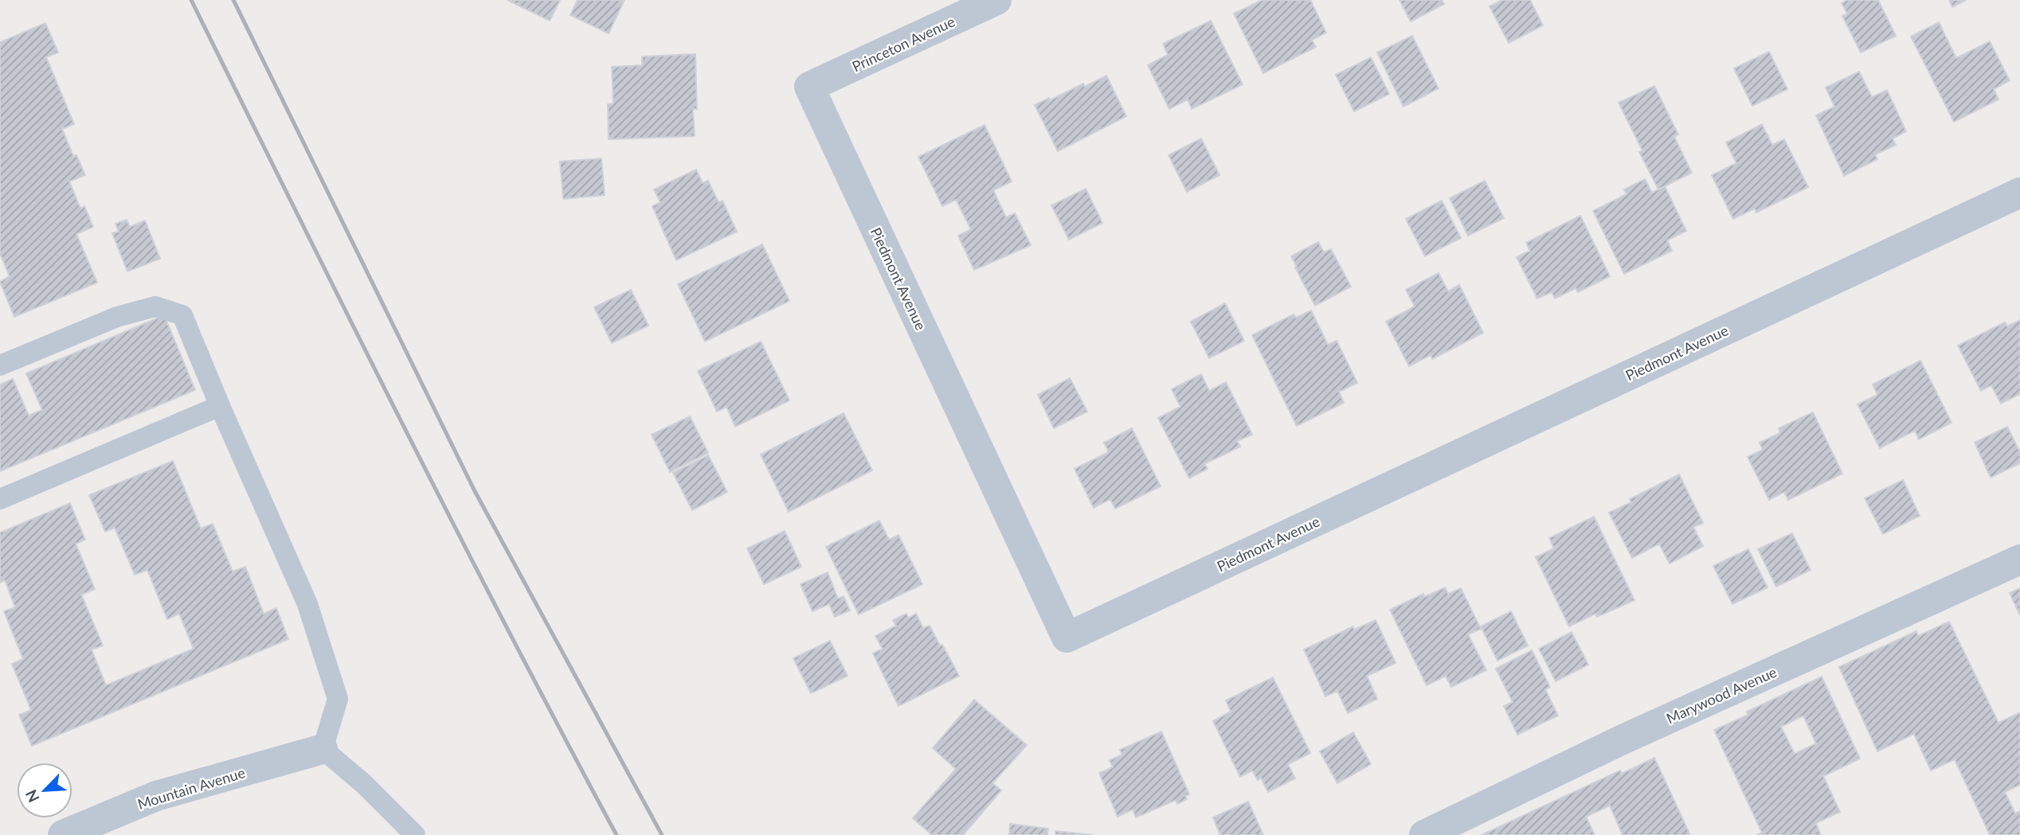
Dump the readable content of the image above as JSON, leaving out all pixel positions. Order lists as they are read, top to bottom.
{
  "streets": {
    "street": [
      "Princeton Avenue",
      "Piedmont Avenue",
      "Marywood Avenue",
      "Mountain Avenue"
    ]
  },
  "crossings": [
    ["Princeton Avenue", "Piedmont Avenue"]
  ],
  "north": "bottom left"
}
